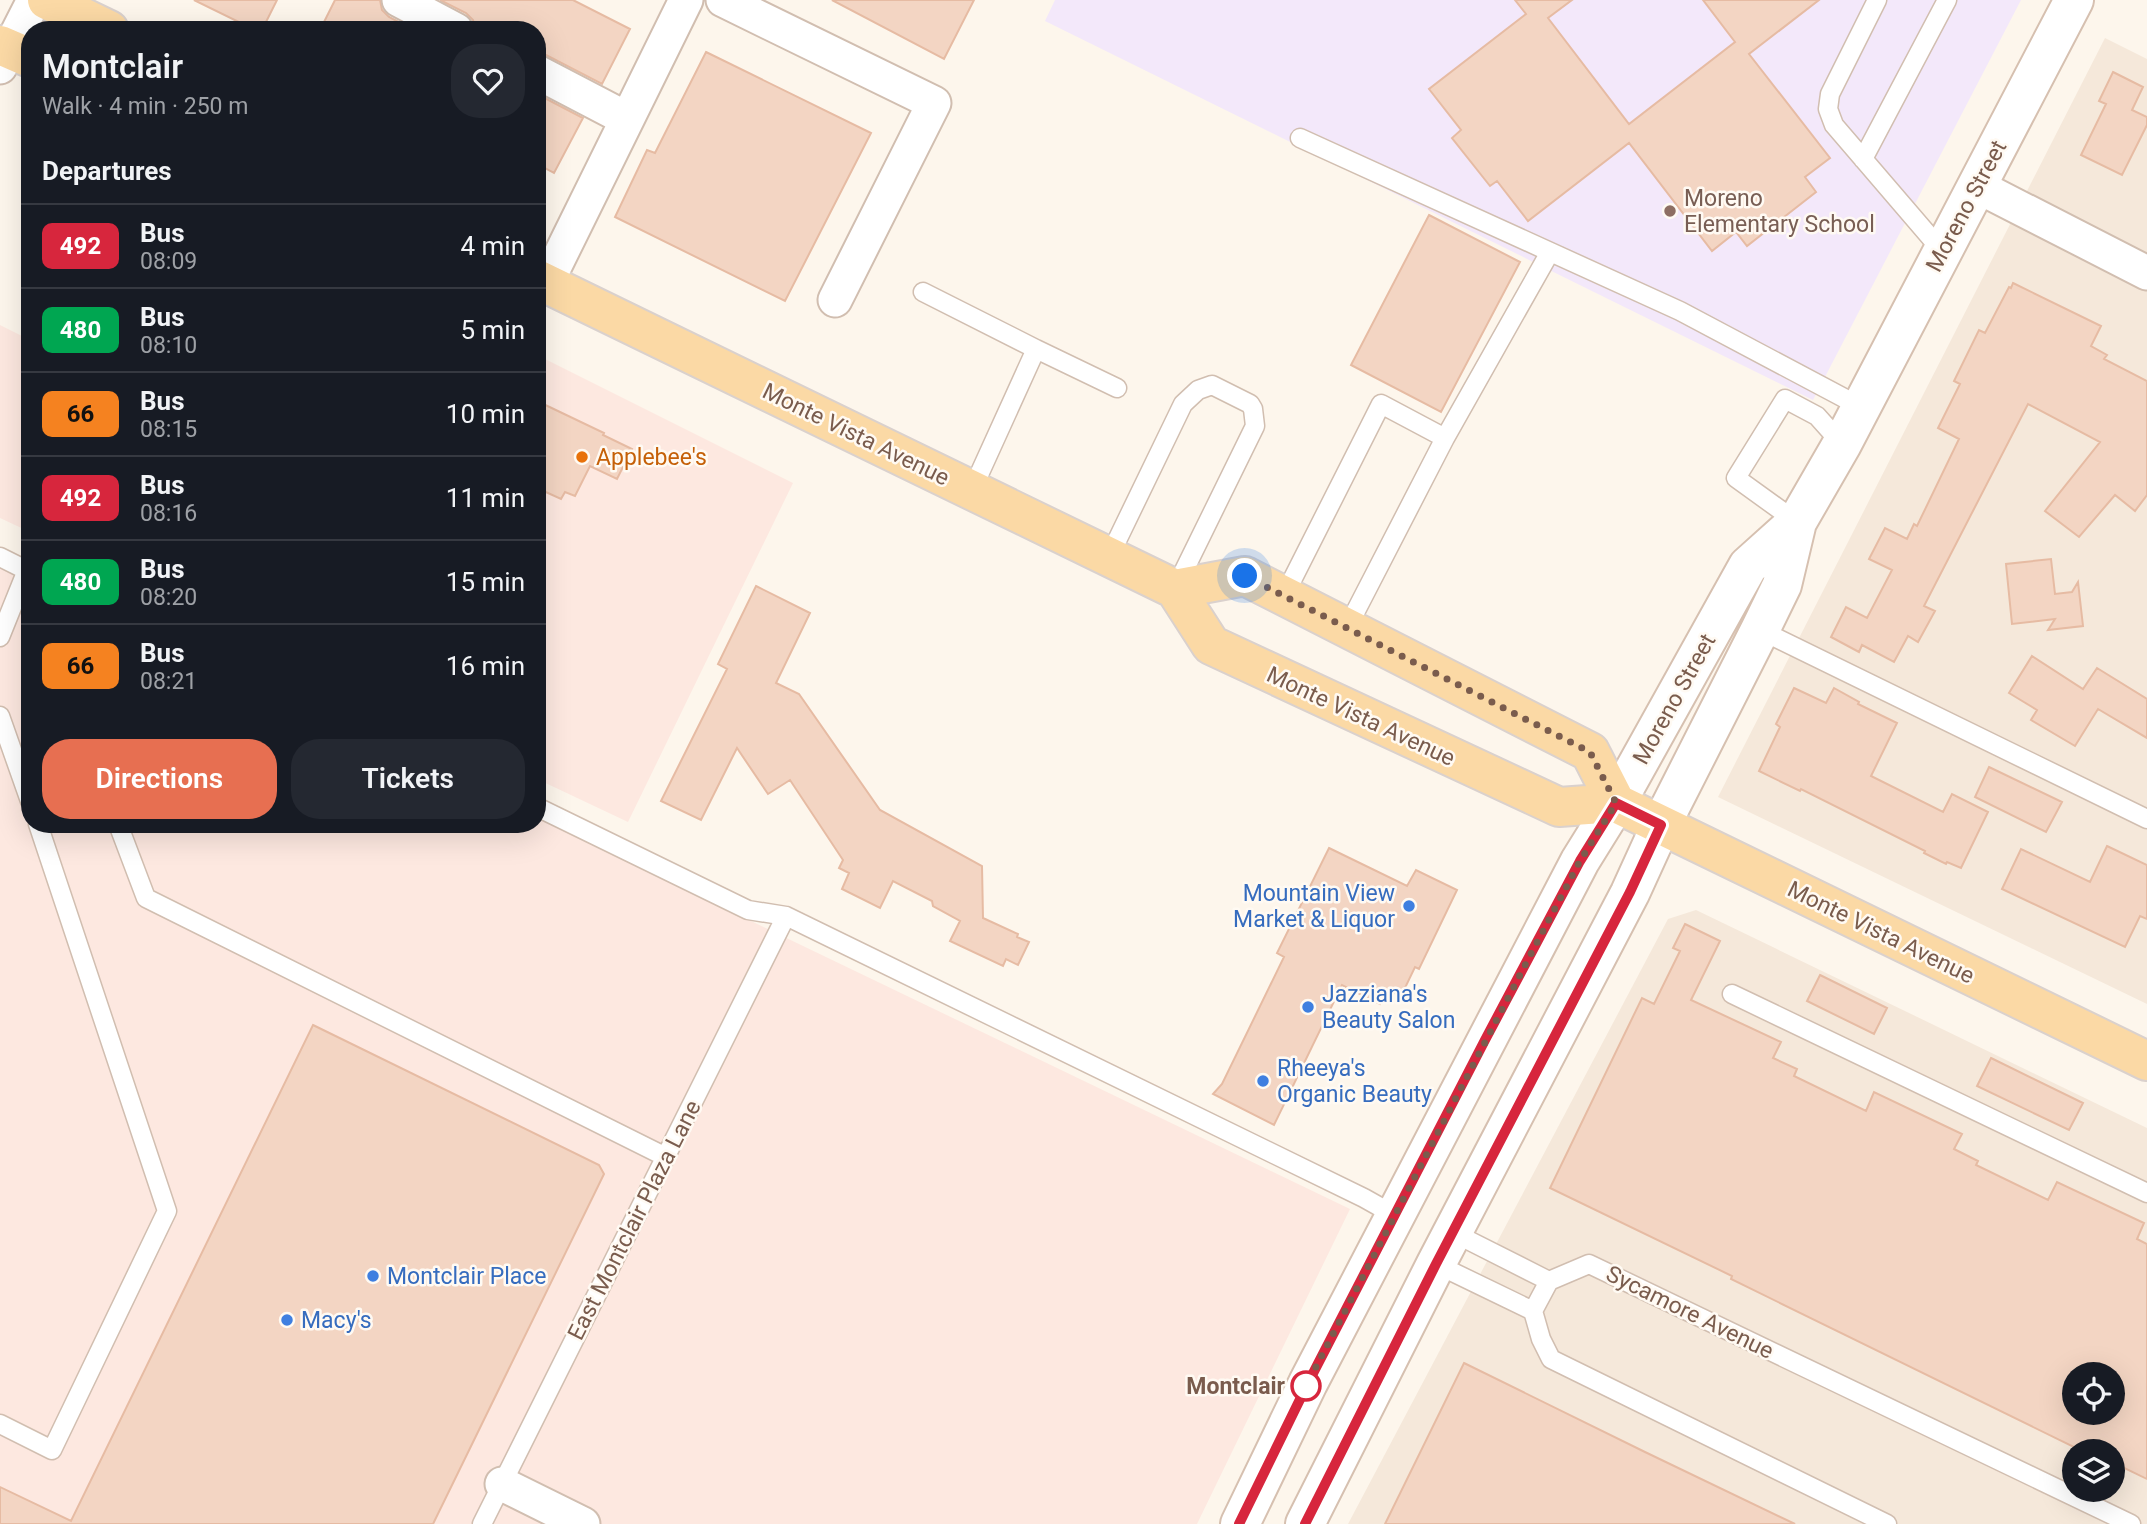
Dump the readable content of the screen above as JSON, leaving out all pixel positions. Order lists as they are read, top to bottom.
{
  "streets": {
    "main road": ["Monte Vista Avenue"],
    "street": ["Moreno Street"],
    "lane": ["East Montclair Plaza Lane", "Sycamore Avenue"]
  },
  "crossings": [
    ["Moreno Street", "Monte Vista Avenue"]
  ],
  "places": [
    "Moreno Elementary School",
    "Applebee's",
    "Mountain View Market & Liquor",
    "Jazziana's Beauty Salon",
    "Rheeya's Organic Beauty",
    "Montclair Place",
    "Macy's",
    "Montclair"
  ],
  "lines": ["bus line 492"],
  "page": {
    "heading": [
      ["Montclair", "Walk · 4 min · 250 m"],
      "Departures"
    ],
    "list": [
      {
        "mark": "492",
        "name": "Bus",
        "note": "08:09",
        "value": "4 min"
      },
      {
        "mark": "480",
        "name": "Bus",
        "note": "08:10",
        "value": "5 min"
      },
      {
        "mark": "66",
        "name": "Bus",
        "note": "08:15",
        "value": "10 min"
      },
      {
        "mark": "492",
        "name": "Bus",
        "note": "08:16",
        "value": "11 min"
      },
      {
        "mark": "480",
        "name": "Bus",
        "note": "08:20",
        "value": "15 min"
      },
      {
        "mark": "66",
        "name": "Bus",
        "note": "08:21",
        "value": "16 min"
      }
    ],
    "buttons": ["Directions", "Tickets"]
  }
}
